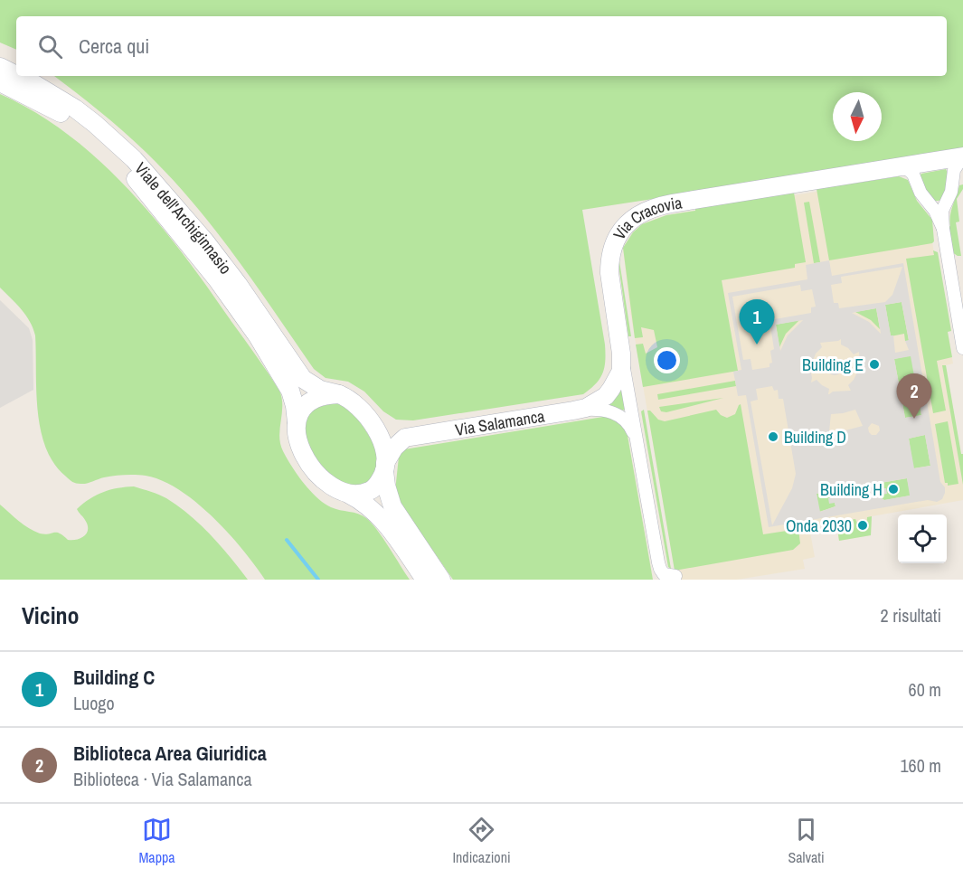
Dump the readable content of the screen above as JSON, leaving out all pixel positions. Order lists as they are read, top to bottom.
{
  "streets": {
    "street": ["Viale dell'Archiginnasio", "Via Cracovia", "Via Salamanca"]
  },
  "crossings": [
    ["Via Cracovia", "Via Salamanca"]
  ],
  "places": [
    "Building E",
    "Building D",
    "Building H",
    "Onda 2030"
  ],
  "north": "bottom",
  "page": {
    "search": "Cerca qui",
    "pins": ["1", "2"],
    "heading": ["Vicino", "2 risultati"],
    "list": [
      {
        "mark": "1",
        "name": "Building C",
        "note": "Luogo",
        "value": "60 m"
      },
      {
        "mark": "2",
        "name": "Biblioteca Area Giuridica",
        "note": "Biblioteca · Via Salamanca",
        "value": "160 m"
      }
    ],
    "nav": ["Mappa", "Indicazioni", "Salvati"]
  }
}
